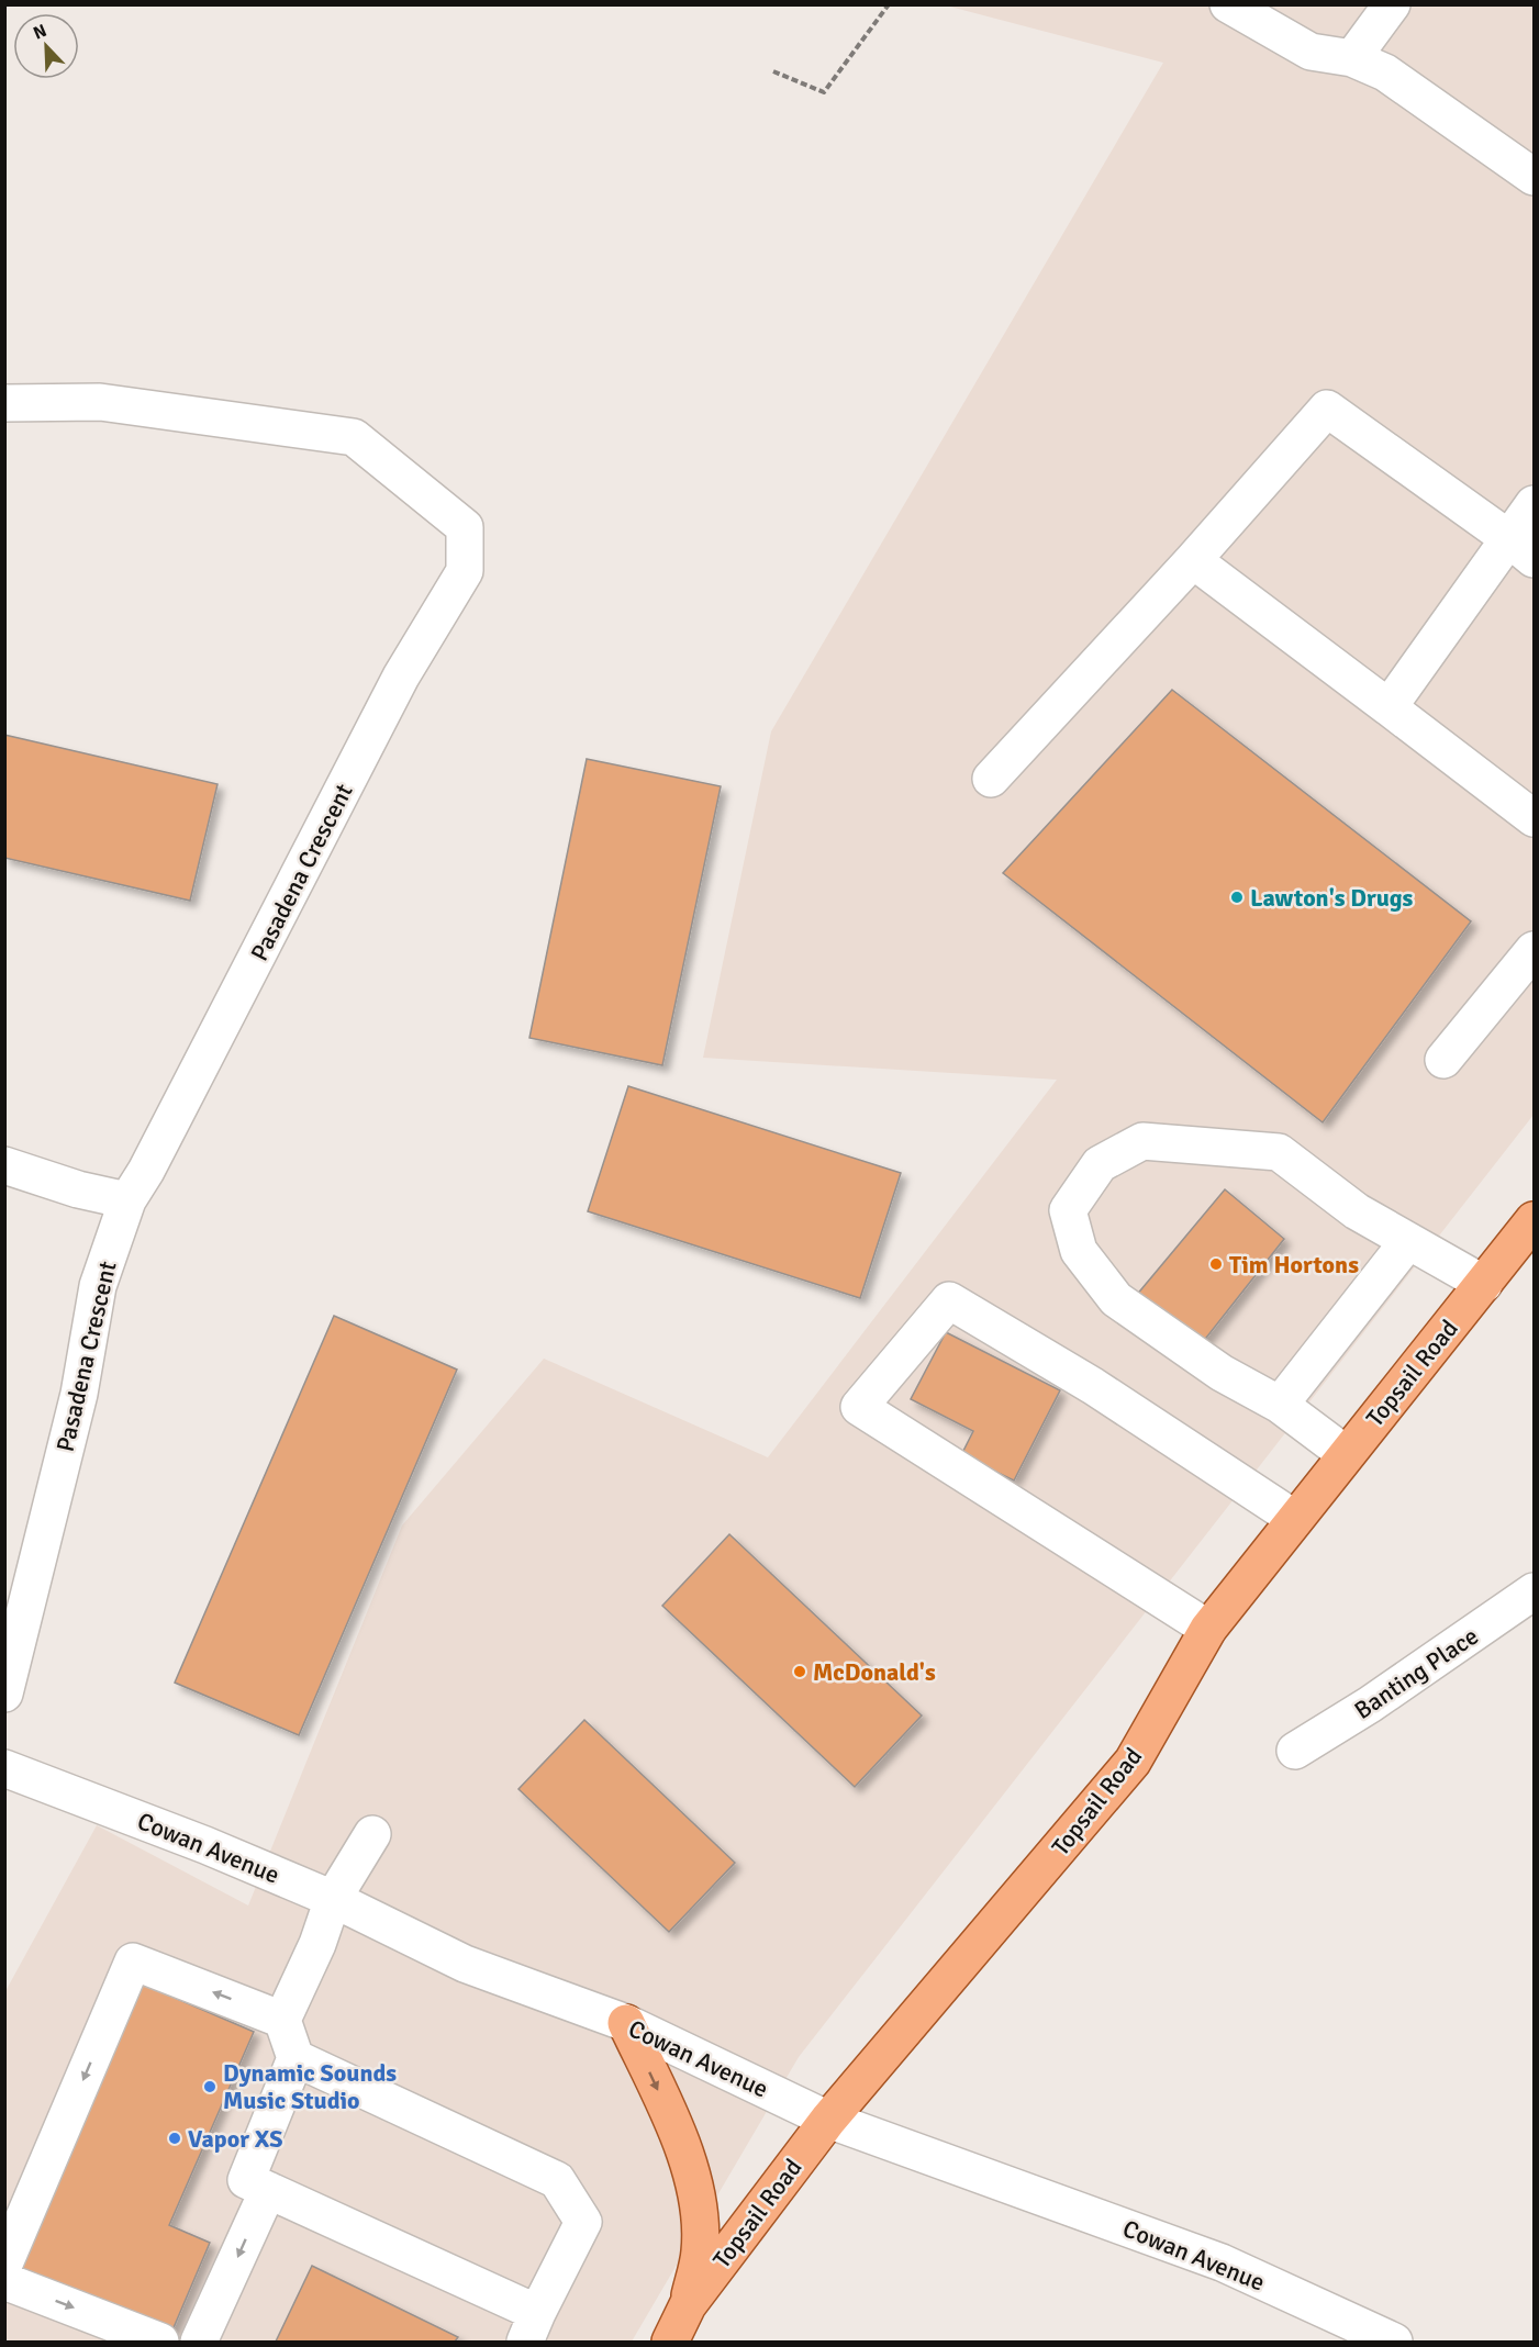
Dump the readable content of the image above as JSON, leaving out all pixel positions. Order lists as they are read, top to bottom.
{
  "streets": {
    "main road": ["Topsail Road"],
    "street": ["Pasadena Crescent", "Banting Place", "Cowan Avenue"]
  },
  "crossings": [
    ["Topsail Road", "Cowan Avenue"]
  ],
  "places": [
    "Lawton's Drugs",
    "Tim Hortons",
    "McDonald's",
    "Dynamic Sounds Music Studio",
    "Vapor XS"
  ],
  "north": "top left"
}
